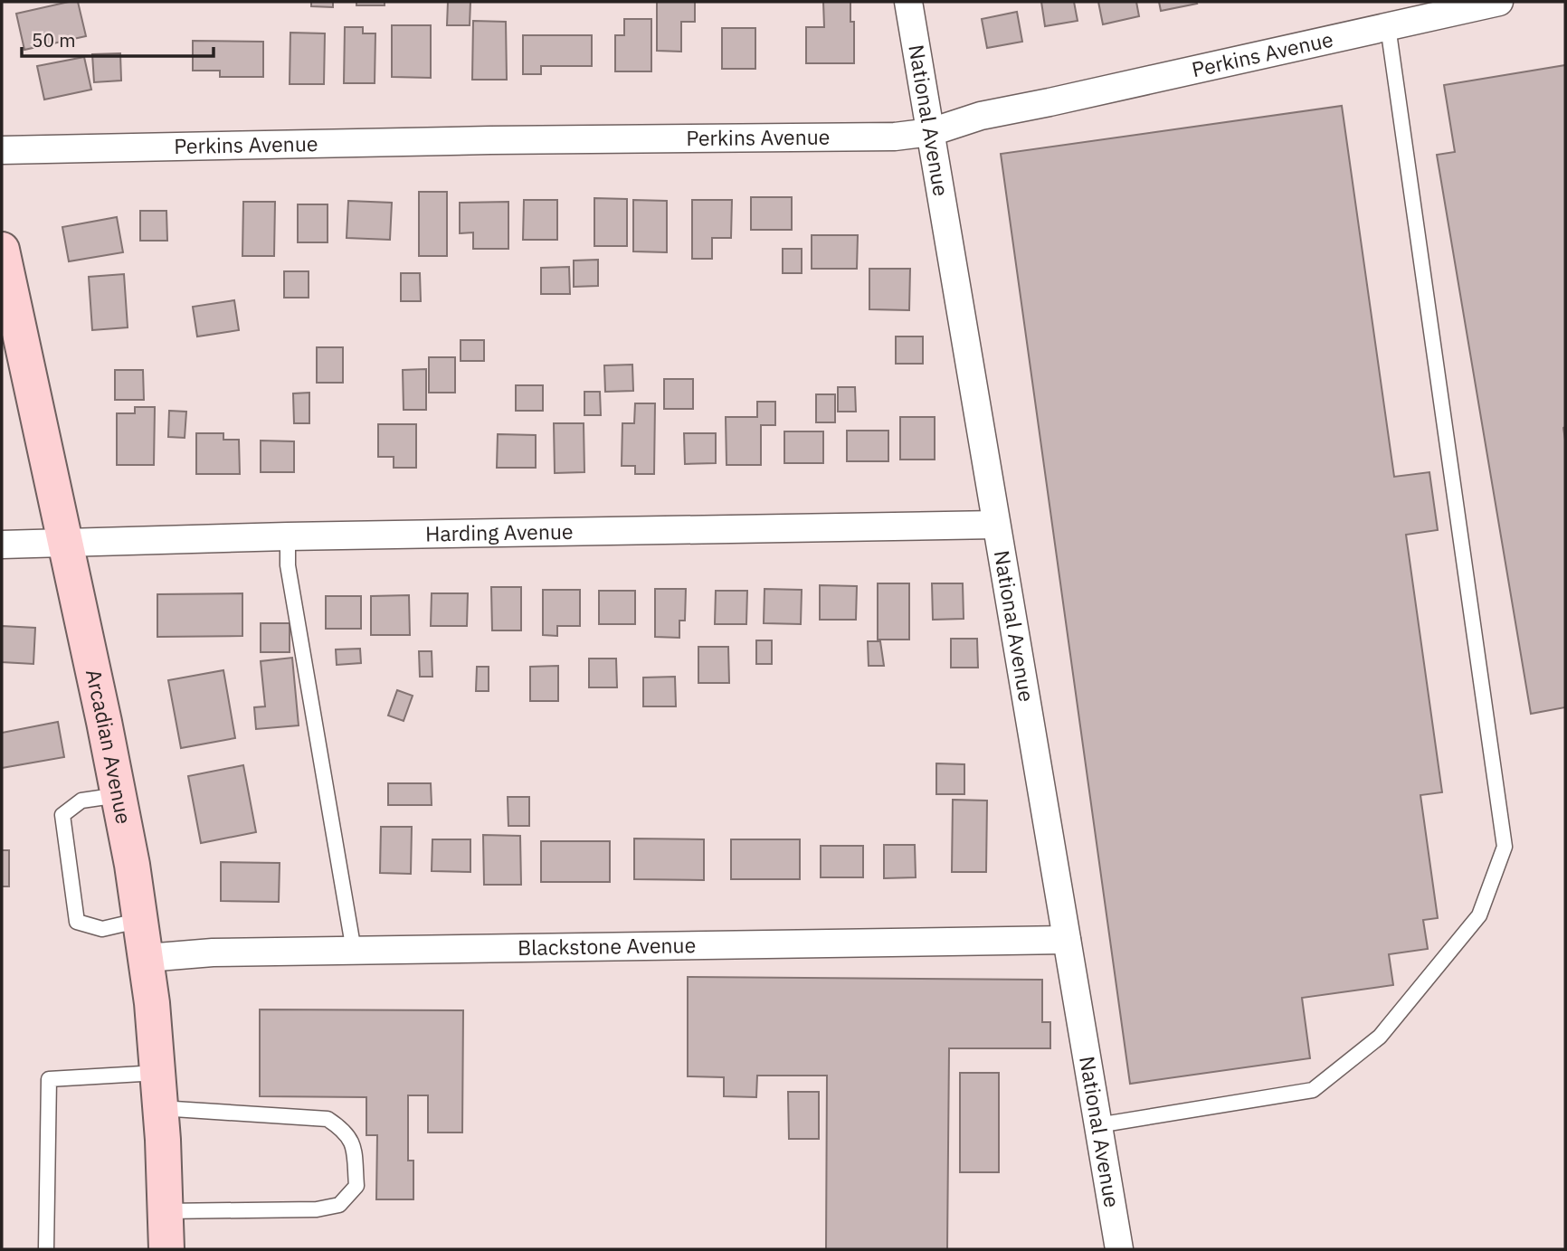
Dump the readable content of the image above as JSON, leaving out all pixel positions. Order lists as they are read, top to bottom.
{
  "streets": {
    "main road": ["Arcadian Avenue"],
    "street": [
      "Perkins Avenue",
      "National Avenue",
      "Harding Avenue",
      "Blackstone Avenue"
    ]
  },
  "crossings": [
    ["Perkins Avenue", "National Avenue"],
    ["National Avenue", "Harding Avenue"],
    ["National Avenue", "Blackstone Avenue"],
    ["Harding Avenue", "Arcadian Avenue"],
    ["Arcadian Avenue", "Blackstone Avenue"]
  ],
  "scale_bar": "50 m"
}
